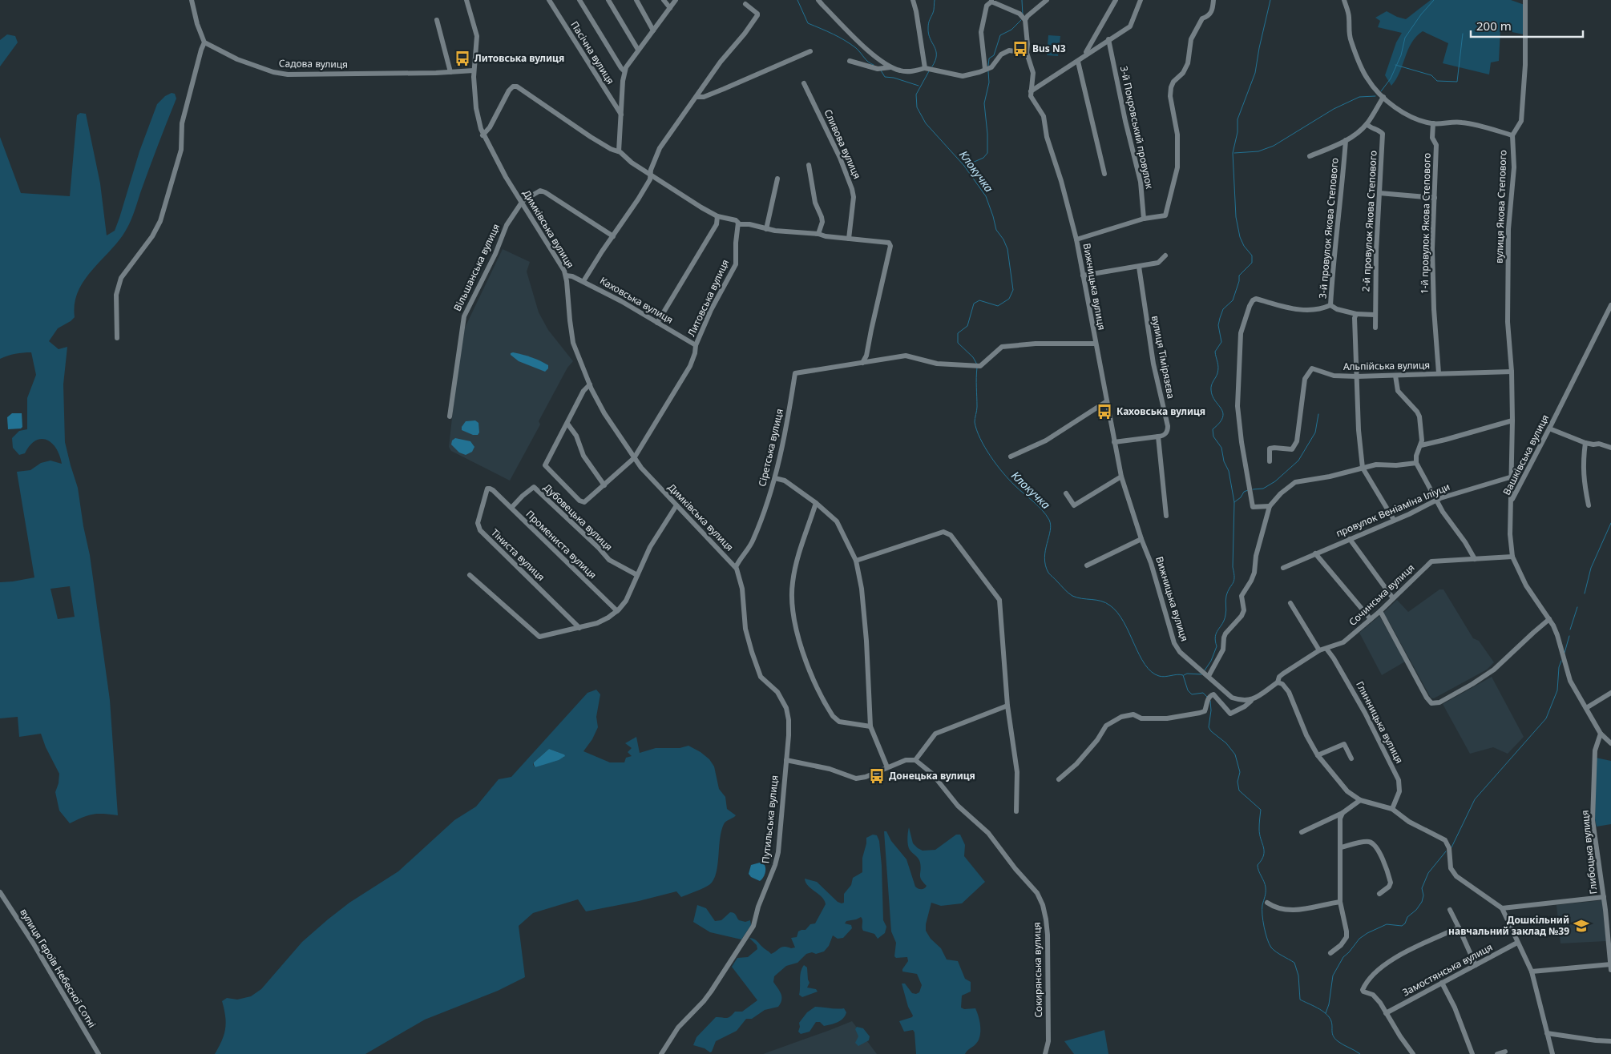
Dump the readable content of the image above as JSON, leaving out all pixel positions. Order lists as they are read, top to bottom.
{
  "streets": {
    "street": [
      "Пасічна вулиця",
      "Садова вулиця",
      "3-й Покровський провулок",
      "Сливова вулиця",
      "вулиця Якова Степового",
      "2-й провулок Якова Степового",
      "1-й провулок Якова Степового",
      "3-й провулок Якова Степового",
      "Димківська вулиця",
      "Вільшанська вулиця",
      "Вижницька вулиця",
      "Литовська вулиця",
      "Каховська вулиця",
      "вулиця Тімірязєва",
      "Альпійська вулиця",
      "Сіретська вулиця",
      "Вашківська вулиця",
      "провулок Веніаміна Іліуци",
      "Дубовецька вулиця",
      "Промениста вулиця",
      "Тіниста вулиця",
      "Сочинська вулиця",
      "Глинницька вулиця",
      "Путильська вулиця",
      "Глибоцька вулиця",
      "вулиця Героїв Небесної Сотні",
      "Сокирянська вулиця",
      "Замостянська вулиця"
    ]
  },
  "crossings": [
    ["Садова вулиця", "Димківська вулиця"],
    ["вулиця Якова Степового", "Альпійська вулиця"],
    ["вулиця Якова Степового", "Вашківська вулиця"],
    ["вулиця Якова Степового", "провулок Веніаміна Іліуци"],
    ["2-й провулок Якова Степового", "3-й провулок Якова Степового"],
    ["1-й провулок Якова Степового", "Альпійська вулиця"],
    ["Димківська вулиця", "Вільшанська вулиця"],
    ["Димківська вулиця", "Литовська вулиця"],
    ["Димківська вулиця", "Каховська вулиця"],
    ["Димківська вулиця", "Сіретська вулиця"],
    ["Димківська вулиця", "Путильська вулиця"],
    ["Литовська вулиця", "Каховська вулиця"],
    ["Сіретська вулиця", "Путильська вулиця"],
    ["Вашківська вулиця", "Сочинська вулиця"],
    ["Вашківська вулиця", "Глибоцька вулиця"],
    ["Дубовецька вулиця", "Промениста вулиця"],
    ["Промениста вулиця", "Тіниста вулиця"],
    ["Сочинська вулиця", "Глинницька вулиця"]
  ],
  "water": ["Клокучка"],
  "places": {
    "bus stop": [
      "Bus N3",
      "Литовська вулиця",
      "Каховська вулиця",
      "Донецька вулиця"
    ],
    "school or university": ["Дошкільний навчальний заклад №39"]
  },
  "scale_bar": "200 m"
}
